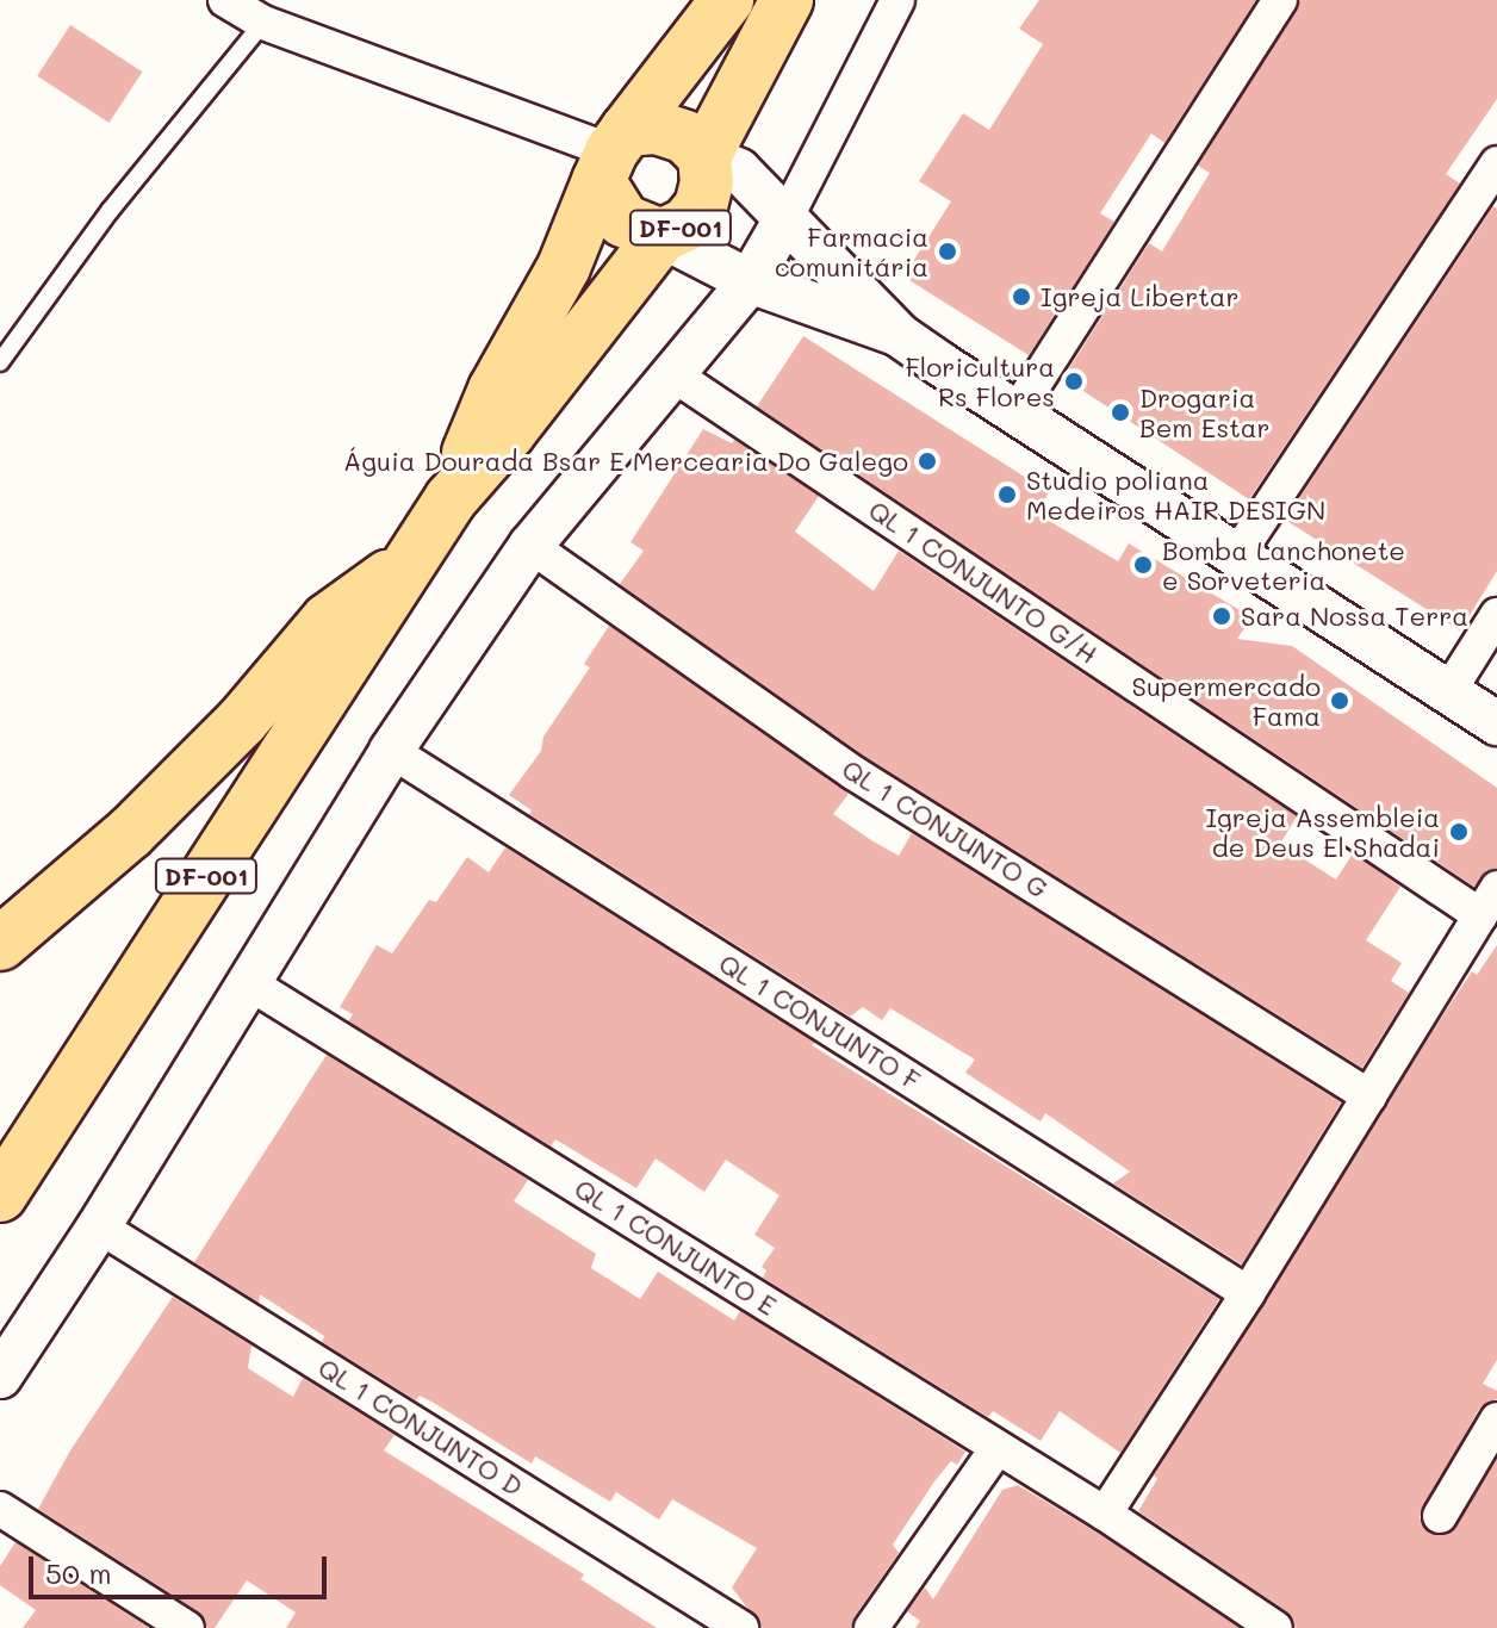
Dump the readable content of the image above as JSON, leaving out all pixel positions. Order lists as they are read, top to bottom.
{
  "streets": {
    "main road": ["DF-001"],
    "street": [
      "QL 1 CONJUNTO G/H",
      "QL 1 CONJUNTO G",
      "QL 1 CONJUNTO F",
      "QL 1 CONJUNTO E",
      "QL 1 CONJUNTO D"
    ]
  },
  "places": [
    "Farmacia comunitária",
    "Igreja Libertar",
    "Floricultura Rs Flores",
    "Drogaria Bem Estar",
    "Águia Dourada Bsar E Mercearia Do Galego",
    "Studio poliana Medeiros HAIR DESIGN",
    "Bomba Lanchonete e Sorveteria",
    "Sara Nossa Terra",
    "Supermercado Fama",
    "Igreja Assembleia de Deus El Shadai"
  ],
  "scale_bar": "50 m"
}
